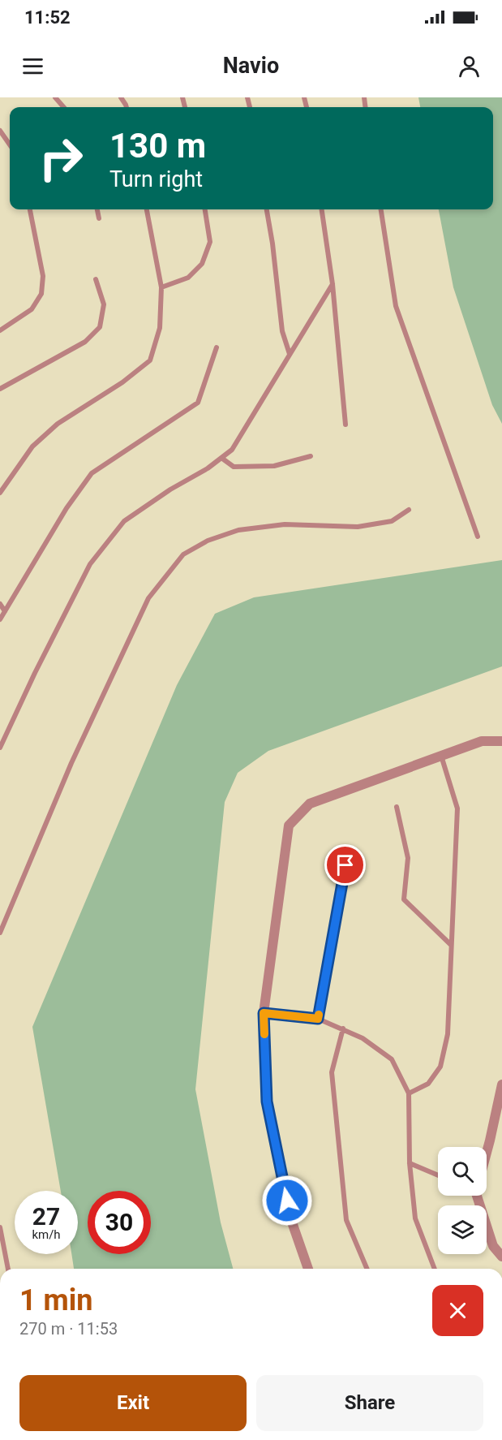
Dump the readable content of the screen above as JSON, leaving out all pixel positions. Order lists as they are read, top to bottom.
{
  "page": {
    "status": "11:52",
    "header": "Navio",
    "turn": ["130 m", "Turn right"],
    "speed": "27 km/h",
    "limit": "30",
    "heading": ["1 min", "270 m · 11:53"],
    "buttons": ["Exit", "Share"]
  }
}
